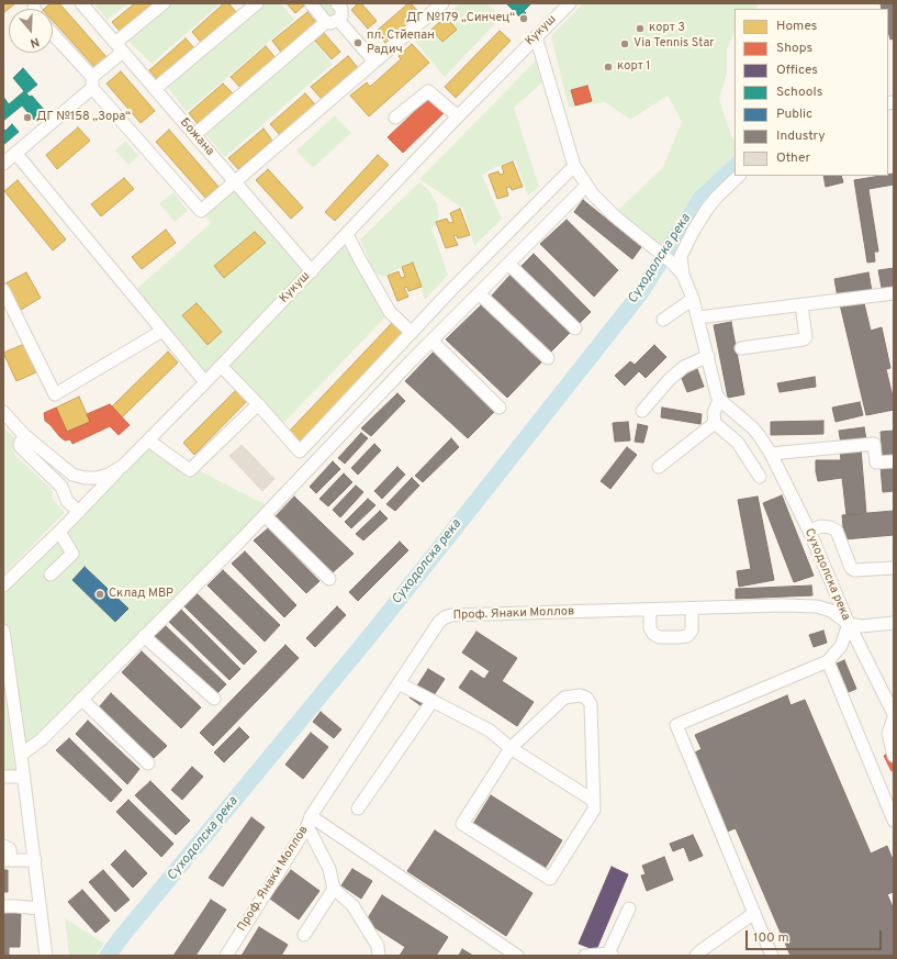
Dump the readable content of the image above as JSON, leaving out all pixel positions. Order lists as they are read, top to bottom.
{
  "streets": {
    "street": [
      "Кукуш",
      "Божана",
      "Суходолска река",
      "Проф. Янаки Моллов"
    ]
  },
  "crossings": [
    ["Кукуш", "Божана"],
    ["Суходолска река", "Проф. Янаки Моллов"]
  ],
  "water": ["Суходолска река"],
  "places": [
    "ДГ №179 „Синчец“",
    "корт 3",
    "пл. Стйепан Радич",
    "Via Tennis Star",
    "корт 1",
    "ДГ №158 „Зора“",
    "Склад МВР"
  ],
  "legend": [
    "Homes",
    "Shops",
    "Offices",
    "Schools",
    "Public",
    "Industry",
    "Other"
  ],
  "scale_bar": "100 m",
  "north": "bottom"
}
